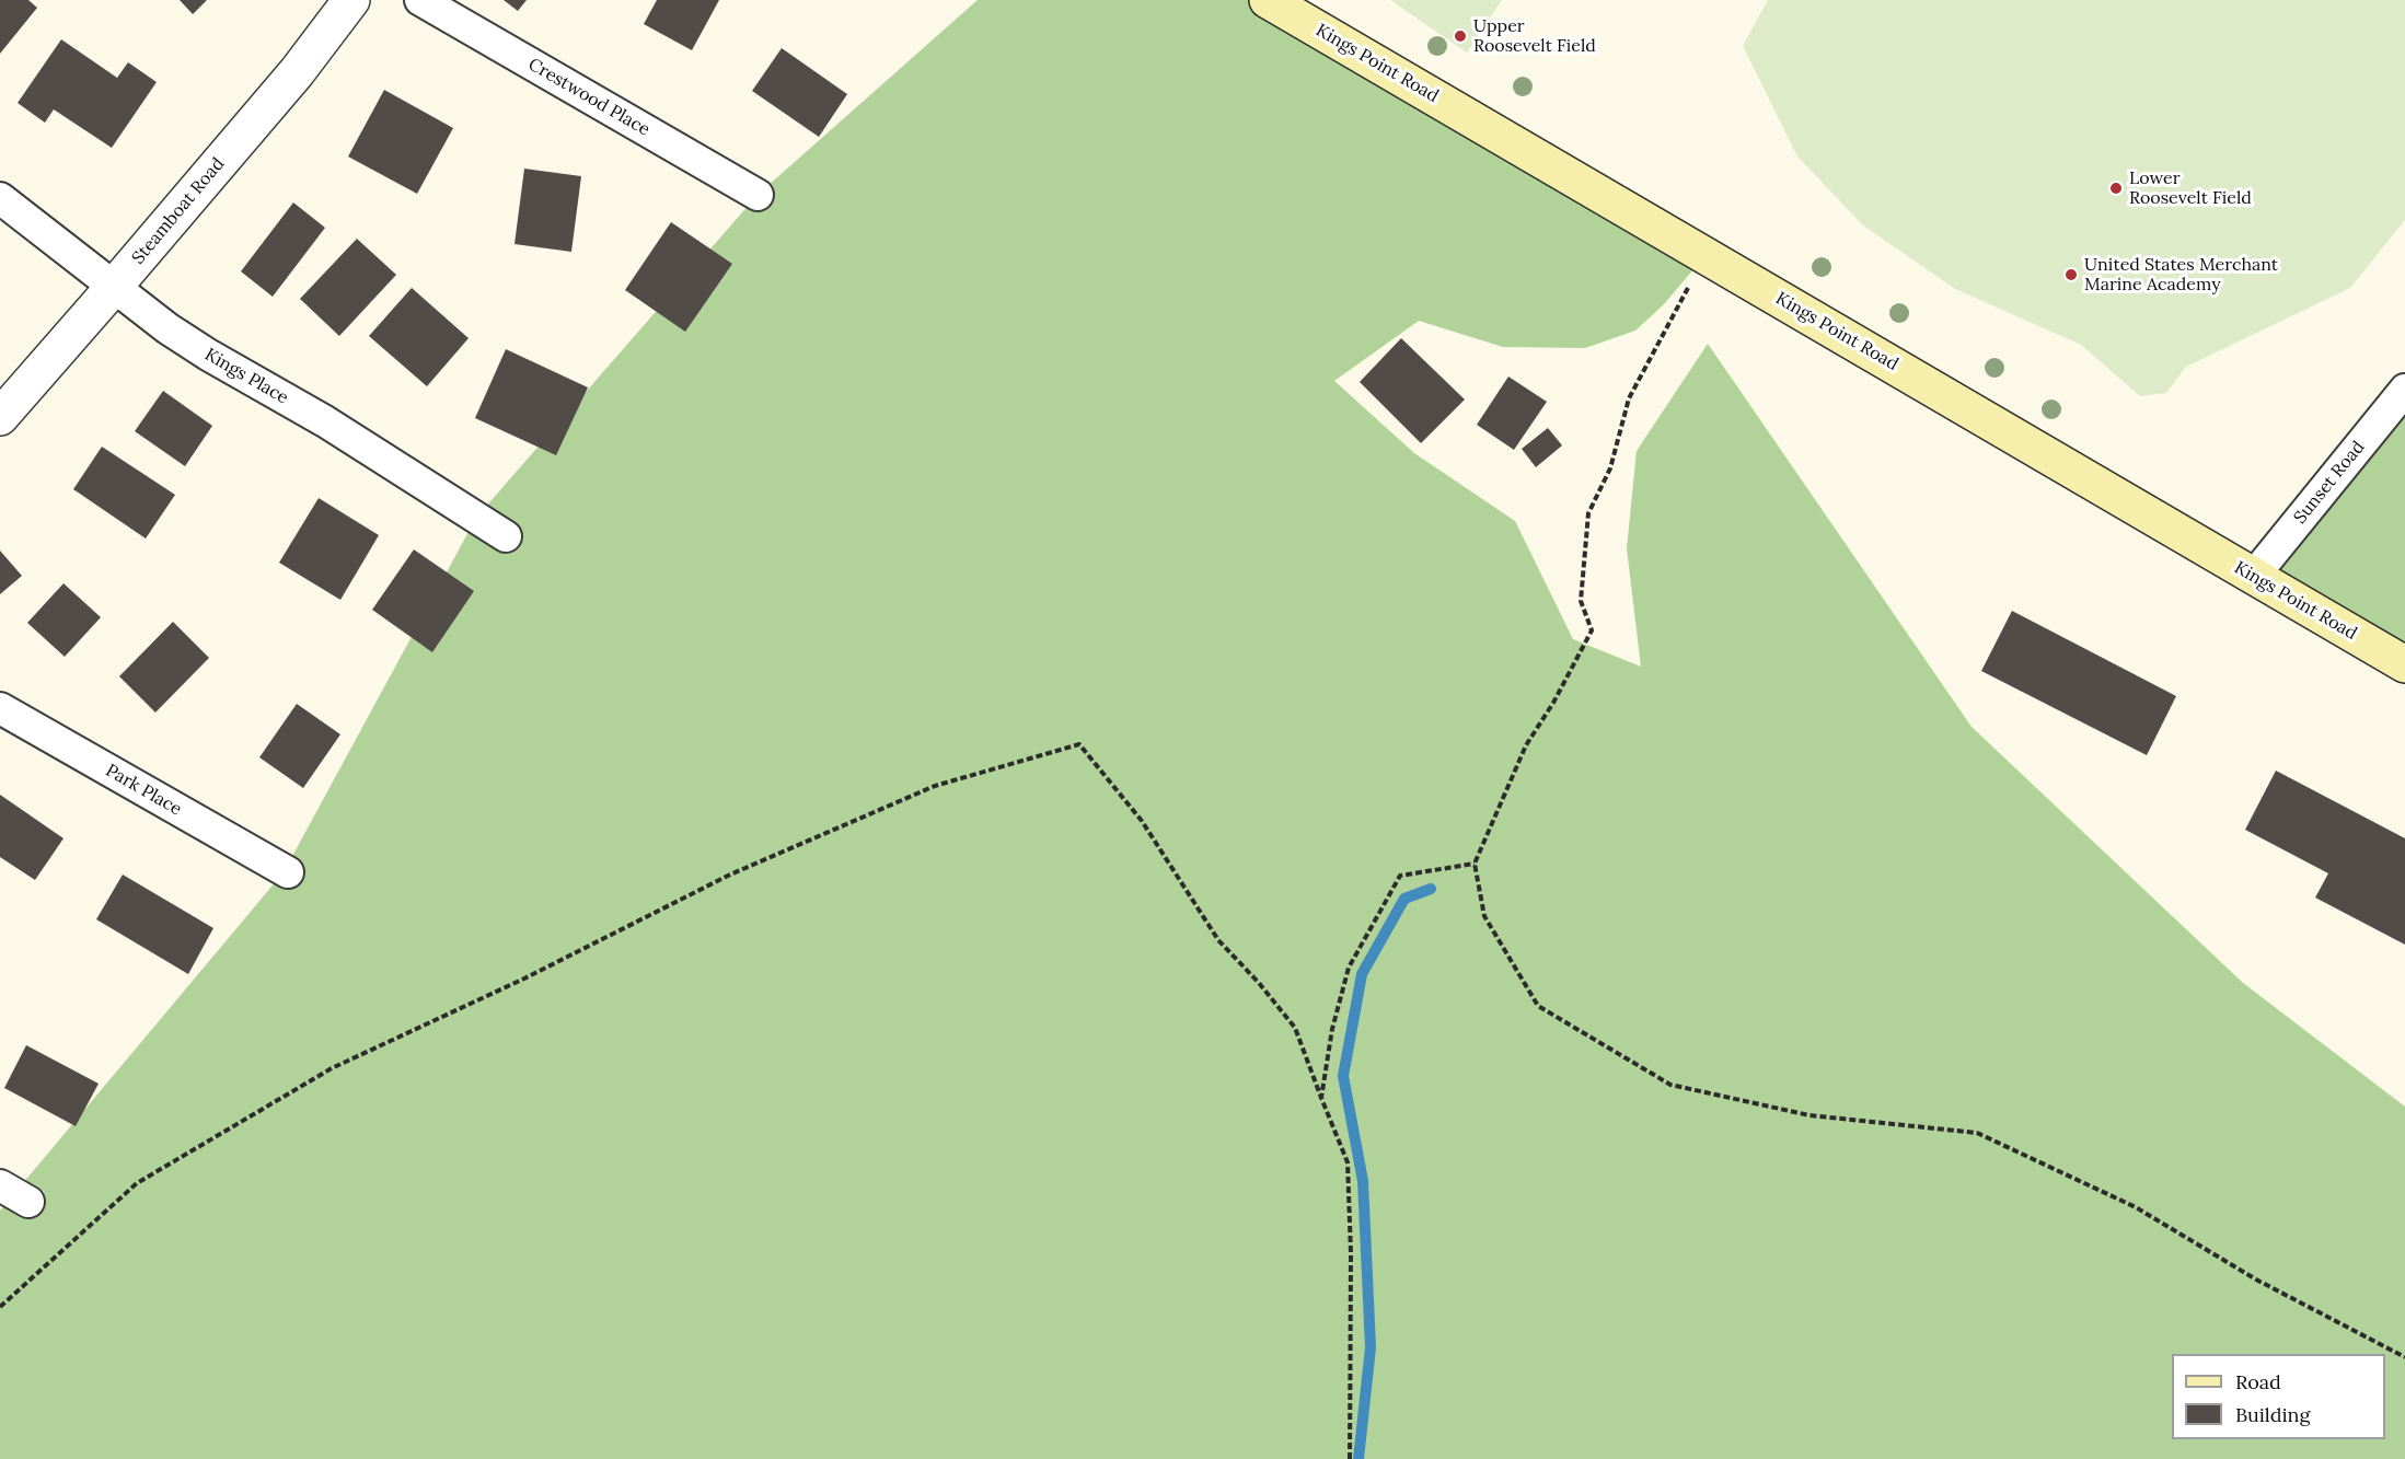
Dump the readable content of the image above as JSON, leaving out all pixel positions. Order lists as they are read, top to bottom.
{
  "streets": {
    "main road": ["Kings Point Road"],
    "street": [
      "Crestwood Place",
      "Steamboat Road",
      "Kings Place",
      "Sunset Road",
      "Park Place"
    ]
  },
  "crossings": [
    ["Kings Point Road", "Sunset Road"],
    ["Steamboat Road", "Kings Place"]
  ],
  "places": ["Upper Roosevelt Field", "Lower Roosevelt Field", "United States Merchant Marine Academy"],
  "legend": ["Road", "Building"]
}
